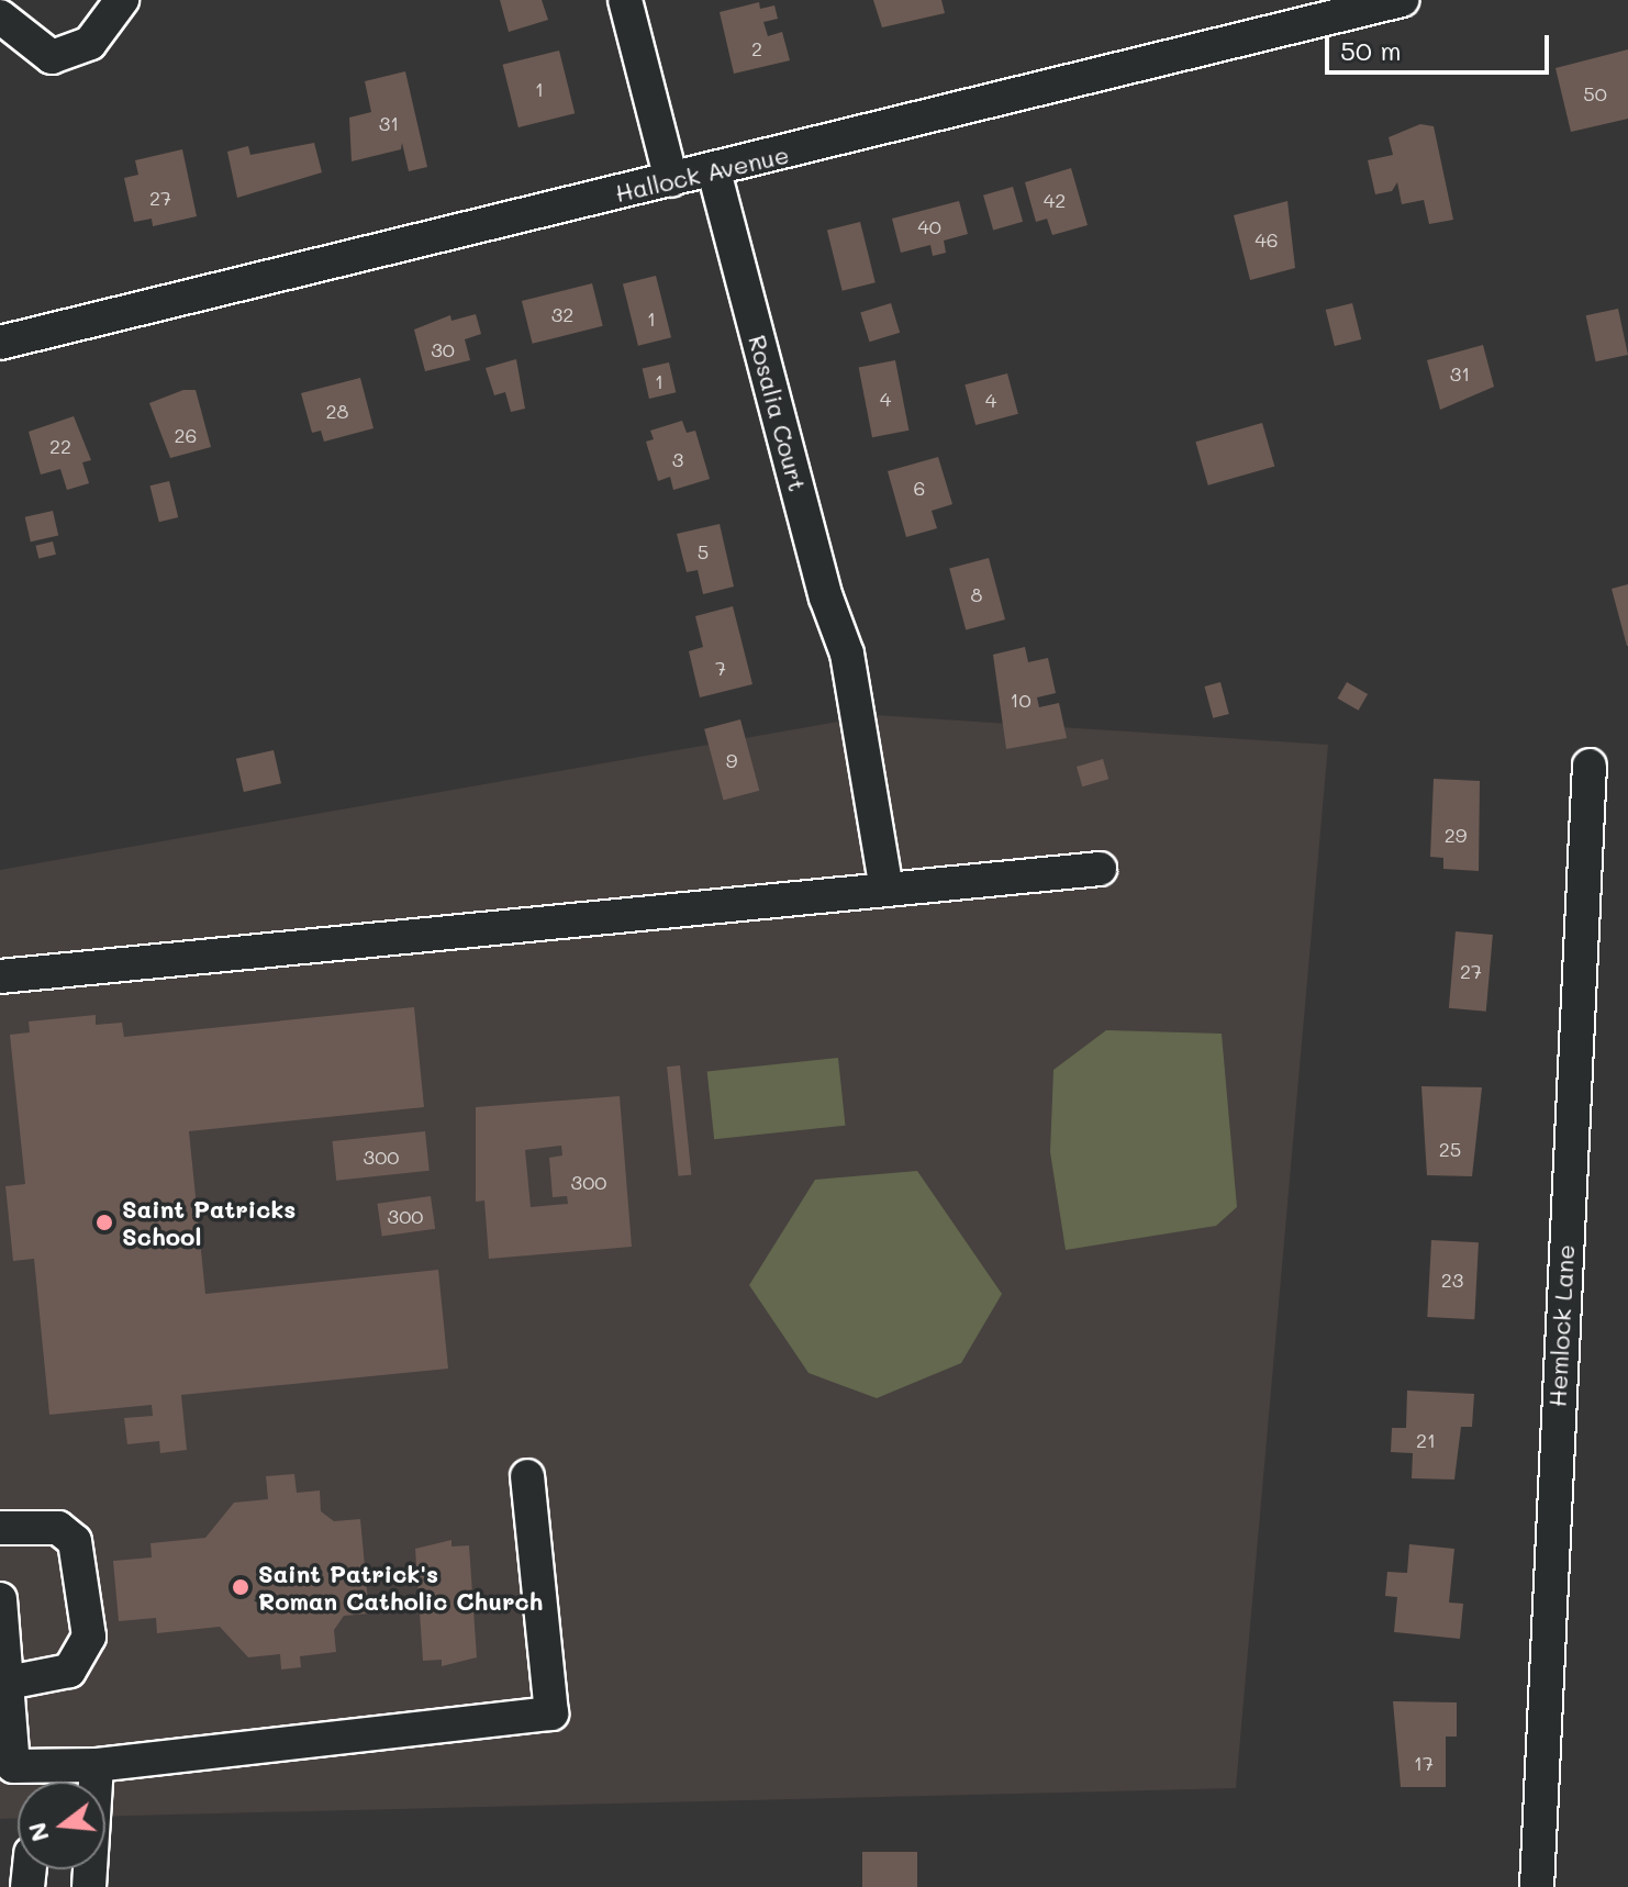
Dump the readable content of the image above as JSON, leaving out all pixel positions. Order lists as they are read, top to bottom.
{
  "streets": {
    "street": ["Hallock Avenue", "Rosalia Court", "Hemlock Lane"]
  },
  "crossings": [
    ["Hallock Avenue", "Rosalia Court"]
  ],
  "places": ["Saint Patricks School", "Saint Patrick's Roman Catholic Church"],
  "house_numbers": [
    "2",
    "1",
    "50",
    "31",
    "27",
    "42",
    "40",
    "46",
    "32",
    "1",
    "30",
    "31",
    "1",
    "4",
    "4",
    "28",
    "26",
    "22",
    "3",
    "6",
    "5",
    "8",
    "7",
    "10",
    "9",
    "29",
    "27",
    "25",
    "300",
    "300",
    "300",
    "23",
    "21",
    "17"
  ],
  "scale_bar": "50 m",
  "north": "left"
}
